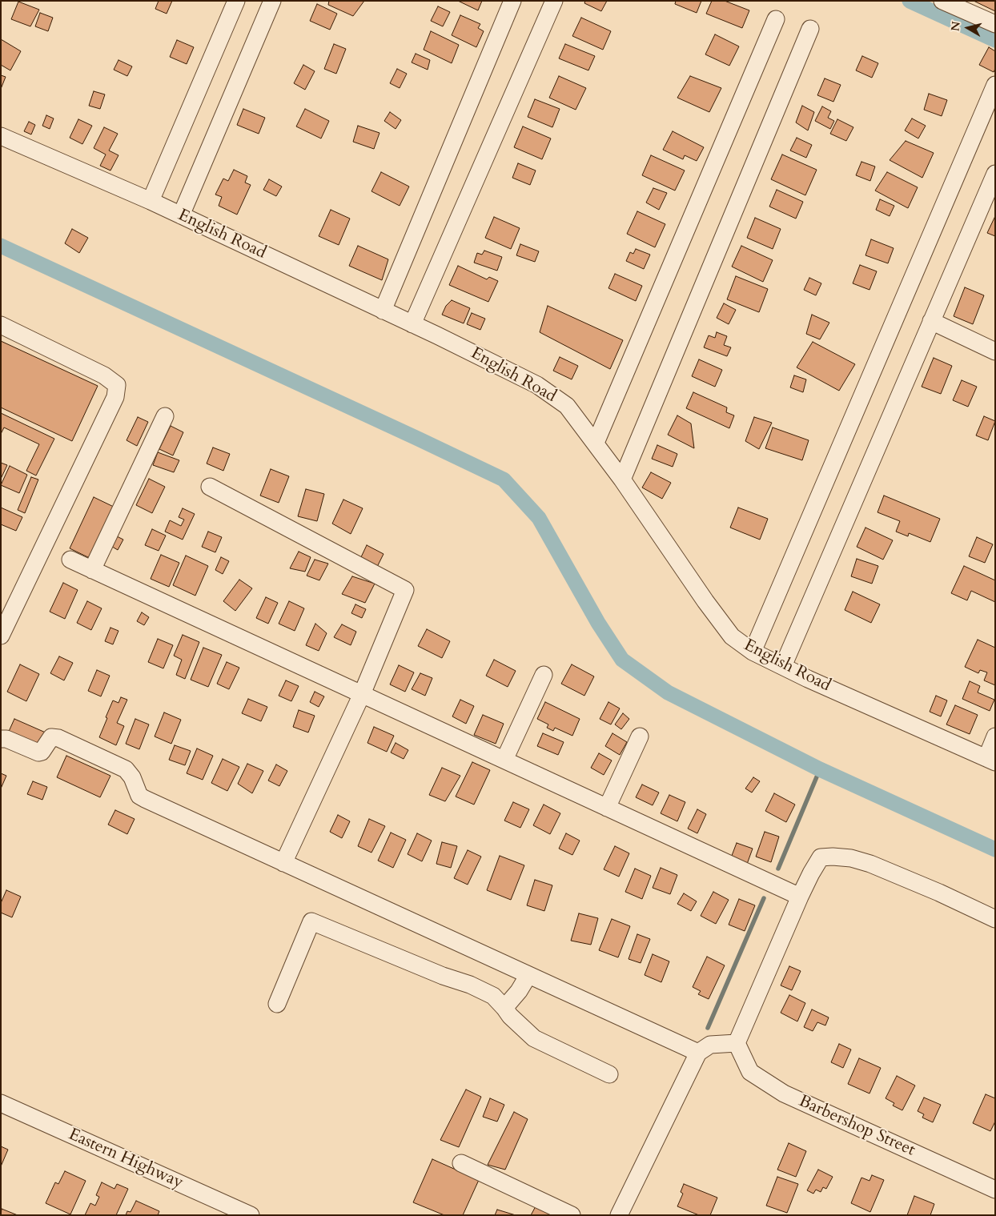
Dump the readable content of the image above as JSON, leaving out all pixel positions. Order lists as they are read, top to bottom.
{
  "streets": {
    "street": ["English Road", "Barbershop Street", "Eastern Highway"]
  },
  "north": "left"
}
